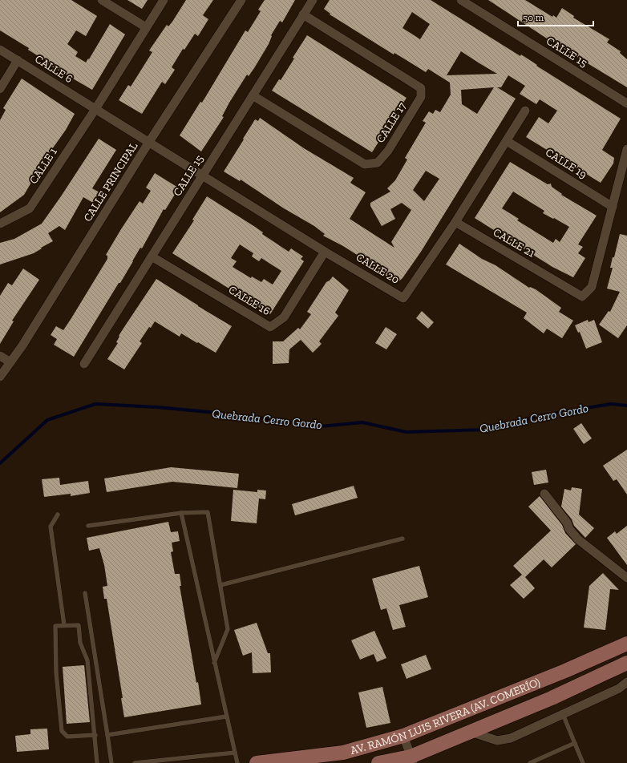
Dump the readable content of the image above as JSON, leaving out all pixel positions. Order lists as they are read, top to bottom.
{
  "streets": {
    "main road": ["AV. RAMÓN LUIS RIVERA (AV. COMERÍO)"],
    "street": [
      "CALLE 15",
      "CALLE 6",
      "CALLE 17",
      "CALLE 19",
      "CALLE 1",
      "CALLE PRINCIPAL",
      "CALLE 21",
      "CALLE 20",
      "CALLE 16"
    ]
  },
  "crossings": [
    ["CALLE 15", "CALLE 17"],
    ["CALLE 15", "CALLE 20"],
    ["CALLE 15", "CALLE 16"],
    ["CALLE 6", "CALLE 1"],
    ["CALLE 19", "CALLE 21"],
    ["CALLE 19", "CALLE 20"],
    ["CALLE PRINCIPAL", "CALLE 20"],
    ["CALLE 21", "CALLE 20"],
    ["CALLE 20", "CALLE 16"]
  ],
  "water": ["Quebrada Cerro Gordo"],
  "scale_bar": "50 m"
}
